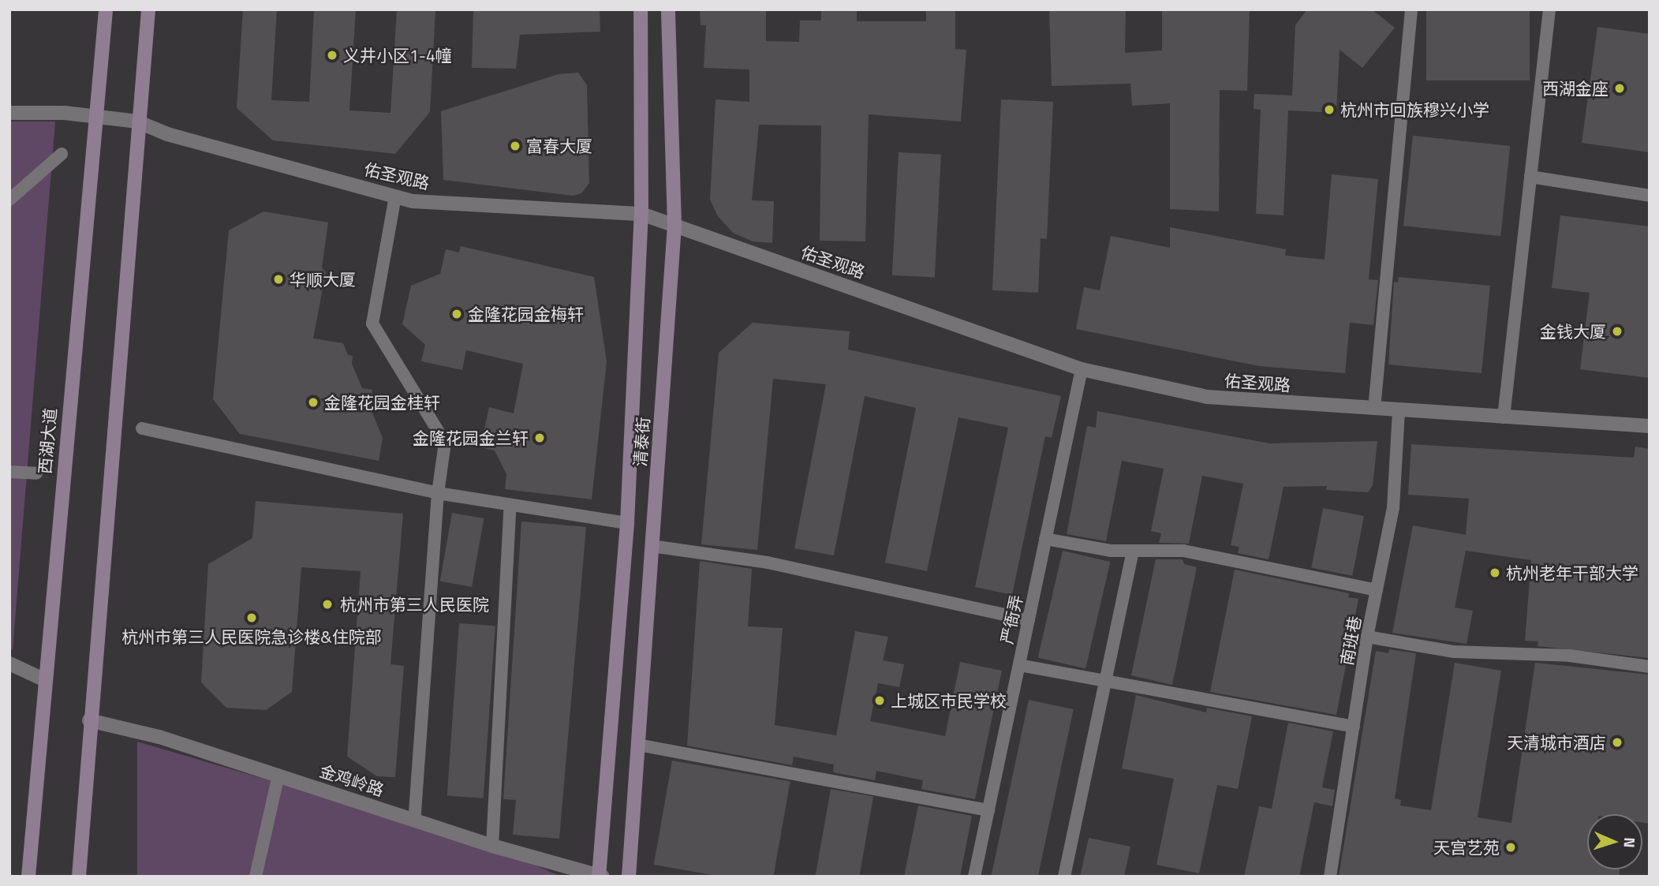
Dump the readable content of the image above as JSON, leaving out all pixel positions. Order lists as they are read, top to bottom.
{
  "streets": {
    "main road": ["西湖大道", "清泰街"],
    "street": ["佑圣观路", "金鸡岭路"],
    "lane": ["严衙弄", "南班巷"]
  },
  "crossings": [
    ["佑圣观路", "西湖大道"],
    ["佑圣观路", "清泰街"],
    ["佑圣观路", "严衙弄"],
    ["佑圣观路", "南班巷"],
    ["清泰街", "金鸡岭路"]
  ],
  "places": [
    "义井小区1-4幢",
    "西湖金座",
    "杭州市回族穆兴小学",
    "富春大厦",
    "华顺大厦",
    "金隆花园金梅轩",
    "金钱大厦",
    "金隆花园金桂轩",
    "金隆花园金兰轩",
    "杭州老年干部大学",
    "杭州市第三人民医院",
    "杭州市第三人民医院急诊楼&住院部",
    "上城区市民学校",
    "天清城市酒店",
    "天宫艺苑"
  ],
  "north": "right"
}
